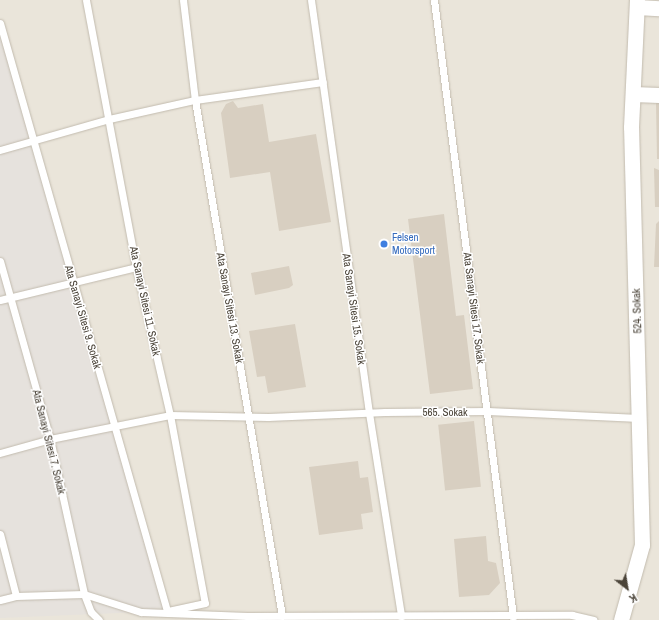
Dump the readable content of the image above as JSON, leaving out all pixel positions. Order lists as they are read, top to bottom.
{
  "streets": {
    "street": ["524. Sokak"],
    "lane": [
      "Ata Sanayi Sitesi 11. Sokak",
      "Ata Sanayi Sitesi 13. Sokak",
      "Ata Sanayi Sitesi 17. Sokak",
      "Ata Sanayi Sitesi 15. Sokak",
      "Ata Sanayi Sitesi 9. Sokak",
      "565. Sokak",
      "Ata Sanayi Sitesi 7. Sokak"
    ]
  },
  "crossings": [
    ["Ata Sanayi Sitesi 11. Sokak", "Ata Sanayi Sitesi 9. Sokak"],
    ["Ata Sanayi Sitesi 11. Sokak", "565. Sokak"],
    ["Ata Sanayi Sitesi 13. Sokak", "565. Sokak"],
    ["Ata Sanayi Sitesi 17. Sokak", "565. Sokak"],
    ["Ata Sanayi Sitesi 15. Sokak", "565. Sokak"],
    ["524. Sokak", "565. Sokak"],
    ["Ata Sanayi Sitesi 9. Sokak", "565. Sokak"],
    ["565. Sokak", "Ata Sanayi Sitesi 7. Sokak"]
  ],
  "places": ["Felsen Motorsport"],
  "north": "bottom right"
}
